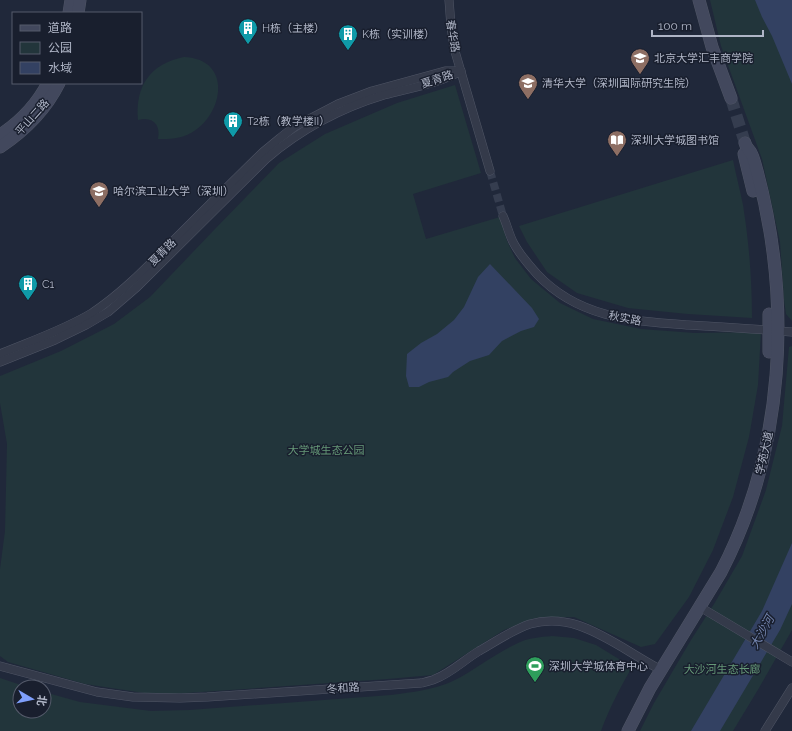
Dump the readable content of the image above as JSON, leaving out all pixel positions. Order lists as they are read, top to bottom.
{
  "streets": {
    "street": [
      "春华路",
      "夏青路",
      "平山二路",
      "秋实路",
      "学苑大道",
      "冬和路"
    ]
  },
  "crossings": [
    ["春华路", "夏青路"],
    ["秋实路", "学苑大道"],
    ["学苑大道", "冬和路"]
  ],
  "water": ["大沙河"],
  "parks": ["大学城生态公园", "大沙河生态长廊"],
  "places": {
    "building": [
      "H栋（主楼）",
      "K栋（实训楼）",
      "T2栋（教学楼II）",
      "C1"
    ],
    "school or university": ["北京大学汇丰商学院", "清华大学（深圳国际研究生院）", "哈尔滨工业大学（深圳）"],
    "library": ["深圳大学城图书馆"],
    "sports": ["深圳大学城体育中心"]
  },
  "legend": ["道路", "公园", "水域"],
  "scale_bar": "100 m",
  "north": "right"
}
